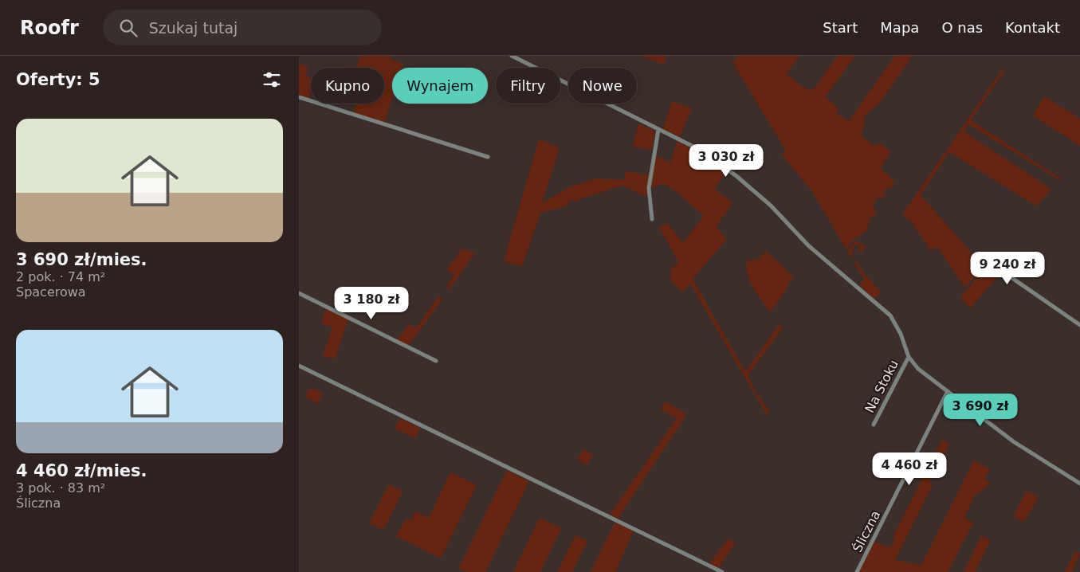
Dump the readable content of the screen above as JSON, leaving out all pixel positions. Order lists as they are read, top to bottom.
{
  "streets": {
    "street": ["Na Stoku", "Śliczna"]
  },
  "page": {
    "header": "Roofr",
    "search": "Szukaj tutaj",
    "nav": [
      "Start",
      "Mapa",
      "O nas",
      "Kontakt"
    ],
    "heading": "Oferty: 5",
    "chip": [
      "Kupno",
      "Wynajem",
      "Filtry",
      "Nowe"
    ],
    "list": [
      {
        "name": "3 690 zł/mies.",
        "note": "2 pok. · 74 m² · Spacerowa"
      },
      {
        "name": "4 460 zł/mies.",
        "note": "3 pok. · 83 m² · Śliczna"
      }
    ],
    "price": [
      "3 030 zł",
      "9 240 zł",
      "3 180 zł",
      "3 690 zł",
      "4 460 zł"
    ]
  }
}
